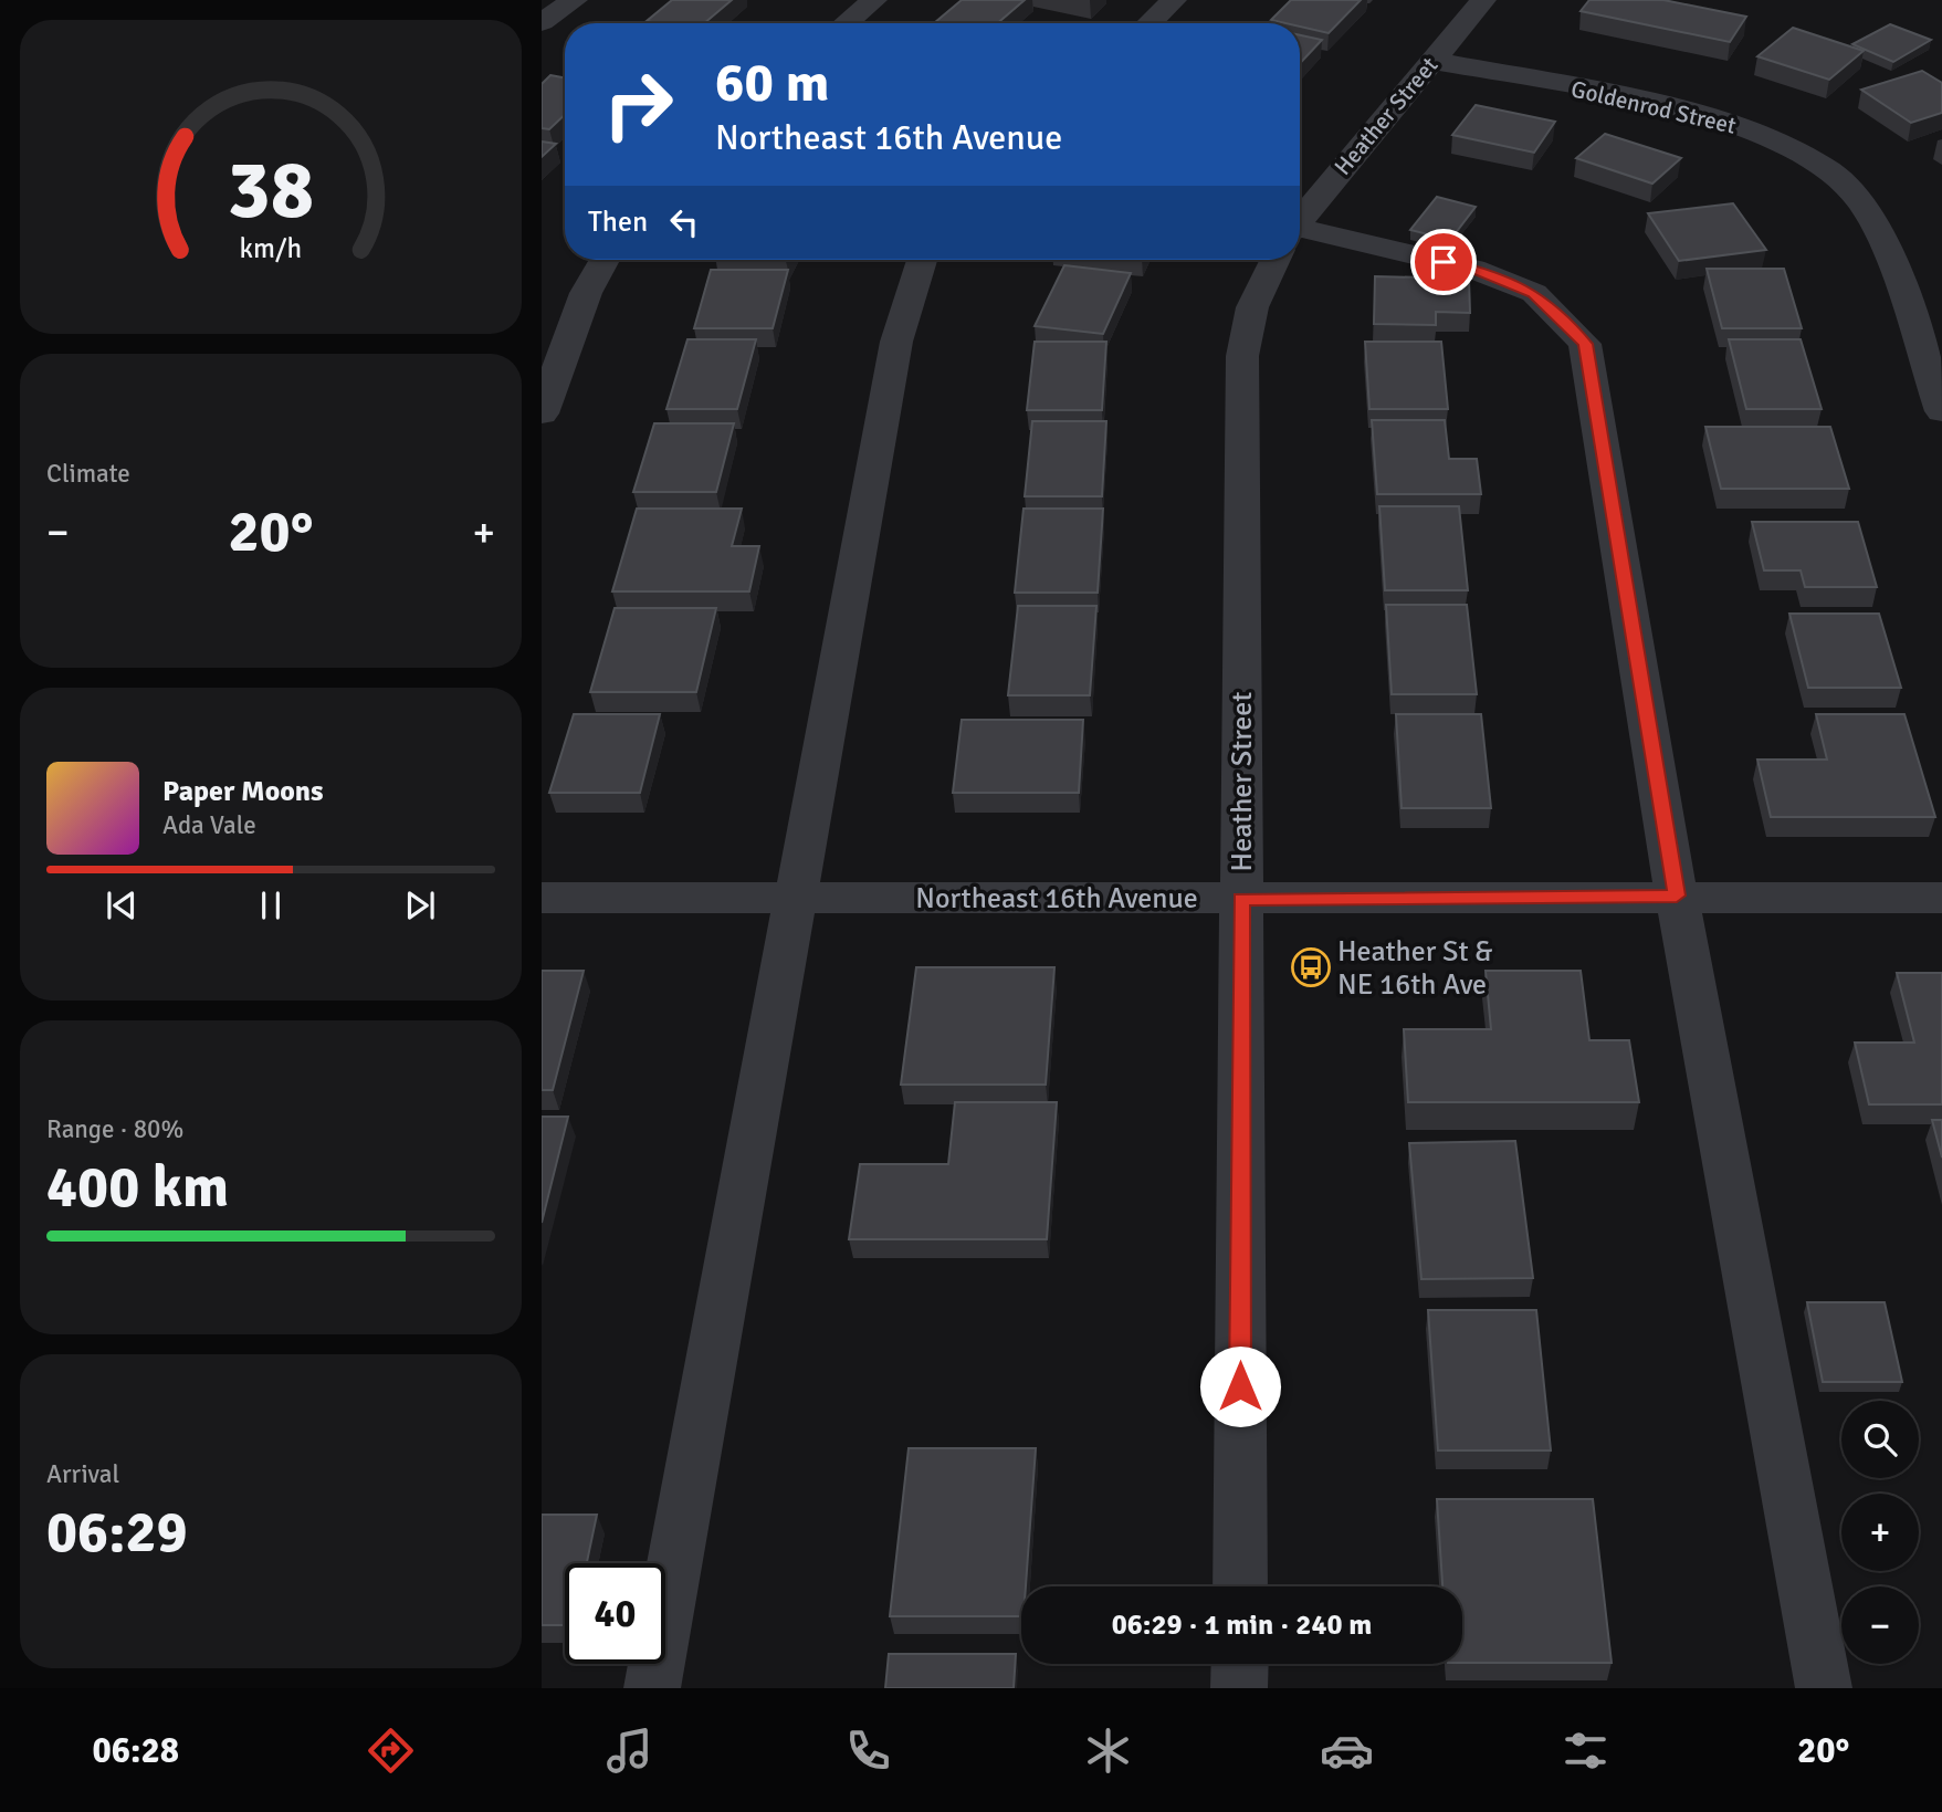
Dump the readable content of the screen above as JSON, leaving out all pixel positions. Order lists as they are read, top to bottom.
{
  "streets": {
    "street": ["Goldenrod Street", "Heather Street", "Northeast 16th Avenue"]
  },
  "crossings": [
    ["Goldenrod Street", "Heather Street"],
    ["Heather Street", "Northeast 16th Avenue"]
  ],
  "places": {
    "bus stop": ["Heather St & NE 16th Ave"]
  },
  "page": {
    "turn": ["60 m", "Northeast 16th Avenue"],
    "then": "Then",
    "tile": [
      "Climate",
      ["Range · 80%", "400 km"],
      ["Arrival", "06:29"]
    ],
    "heat": ["−", "20°", "+"],
    "song": ["Paper Moons", "Ada Vale"],
    "map_buttons": ["+", "−"],
    "limit": "40",
    "trip": "06:29 · 1 min · 240 m",
    "tabs": ["06:28", "20°"],
    "gauge": ["38", "km/h"]
  }
}
